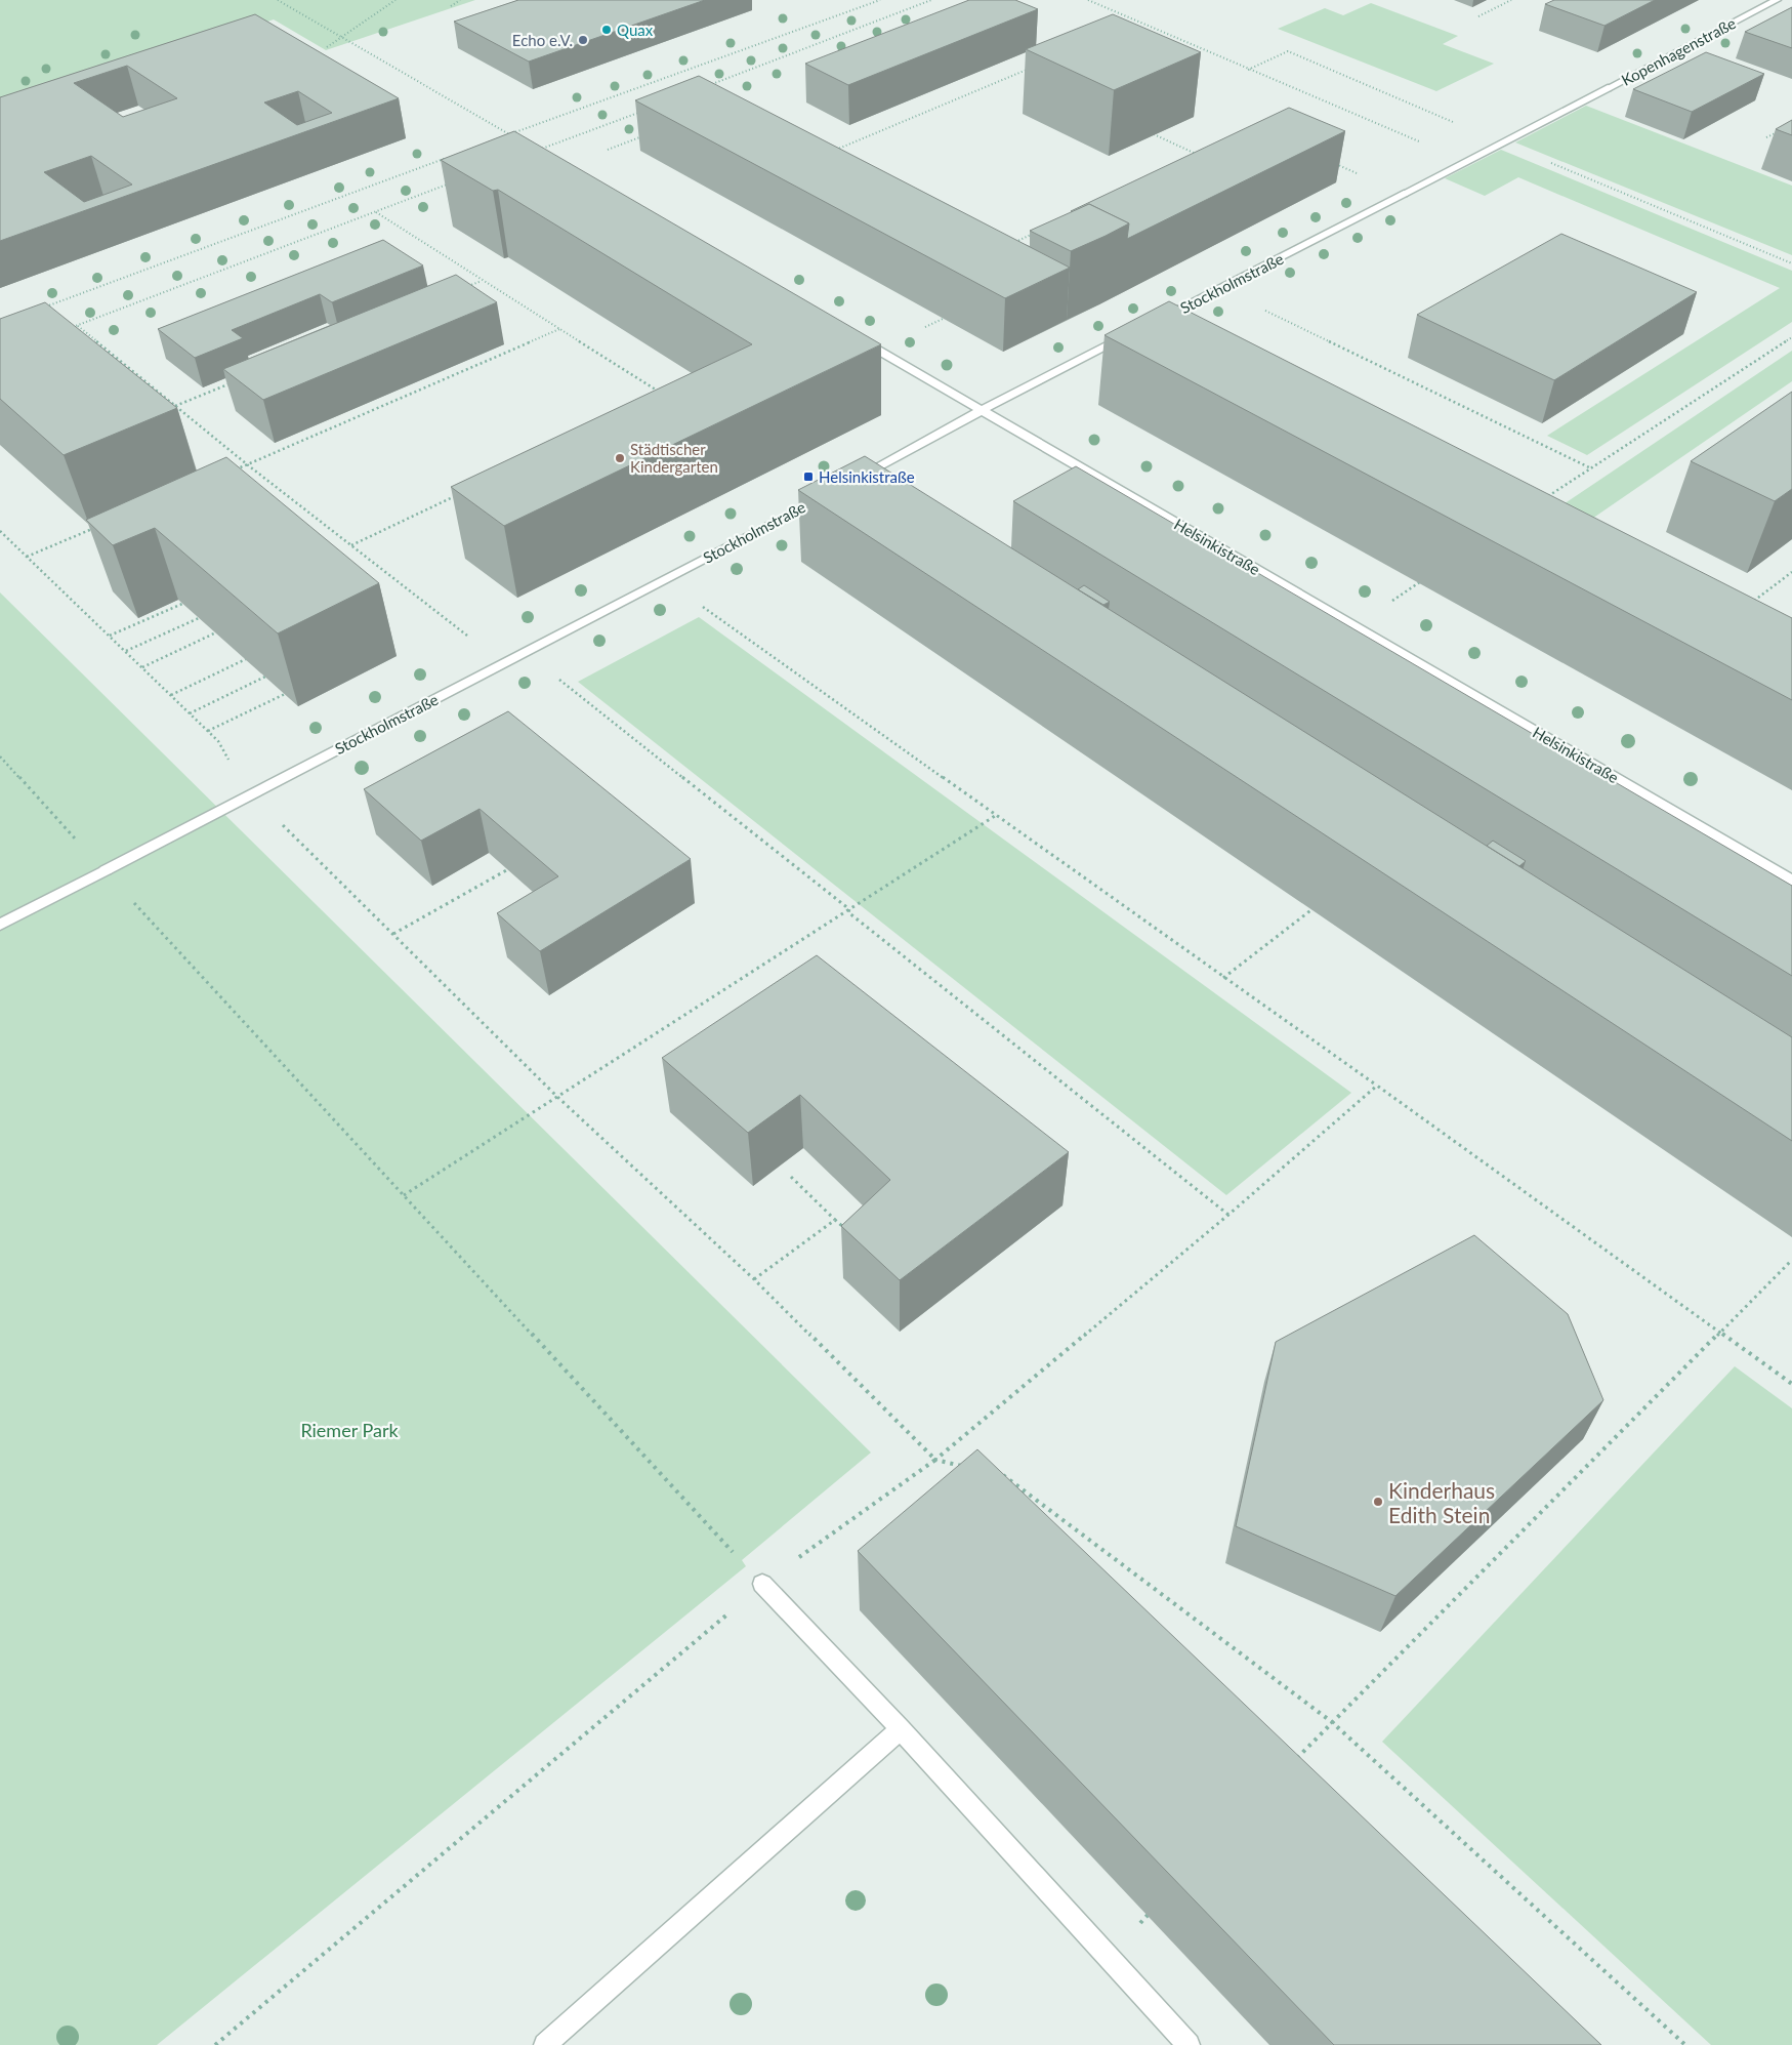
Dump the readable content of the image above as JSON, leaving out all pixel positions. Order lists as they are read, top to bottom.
{
  "streets": {
    "street": ["Kopenhagenstraße", "Stockholmstraße", "Helsinkistraße"]
  },
  "crossings": [
    ["Kopenhagenstraße", "Stockholmstraße"]
  ],
  "parks": ["Riemer Park"],
  "places": {
    "other": [
      "Quax",
      "Echo e.V.",
      "Städtischer Kindergarten",
      "Kinderhaus Edith Stein"
    ],
    "transit": ["Helsinkistraße"]
  }
}
